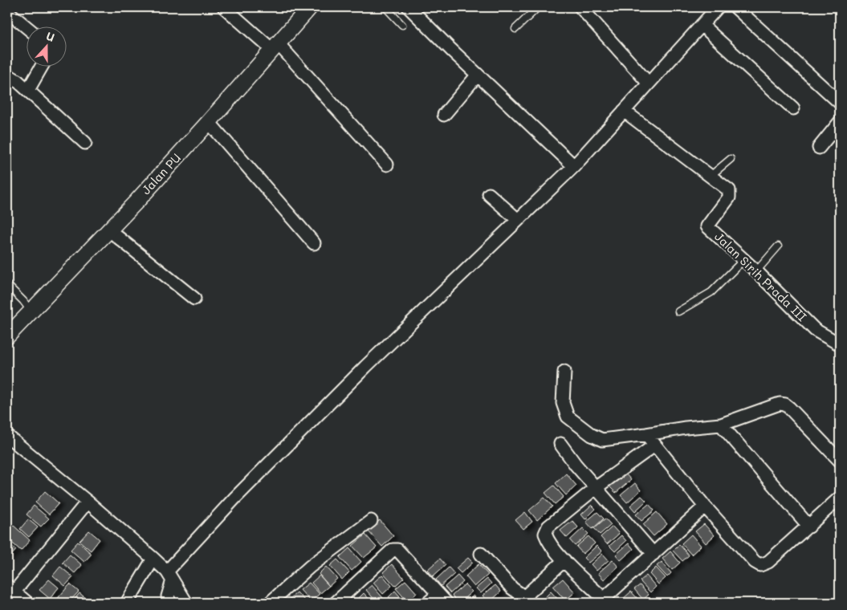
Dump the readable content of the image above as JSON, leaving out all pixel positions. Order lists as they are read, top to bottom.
{
  "streets": {
    "street": ["Jalan PU", "Jalan Sirih Prada III"]
  },
  "north": "top"
}
